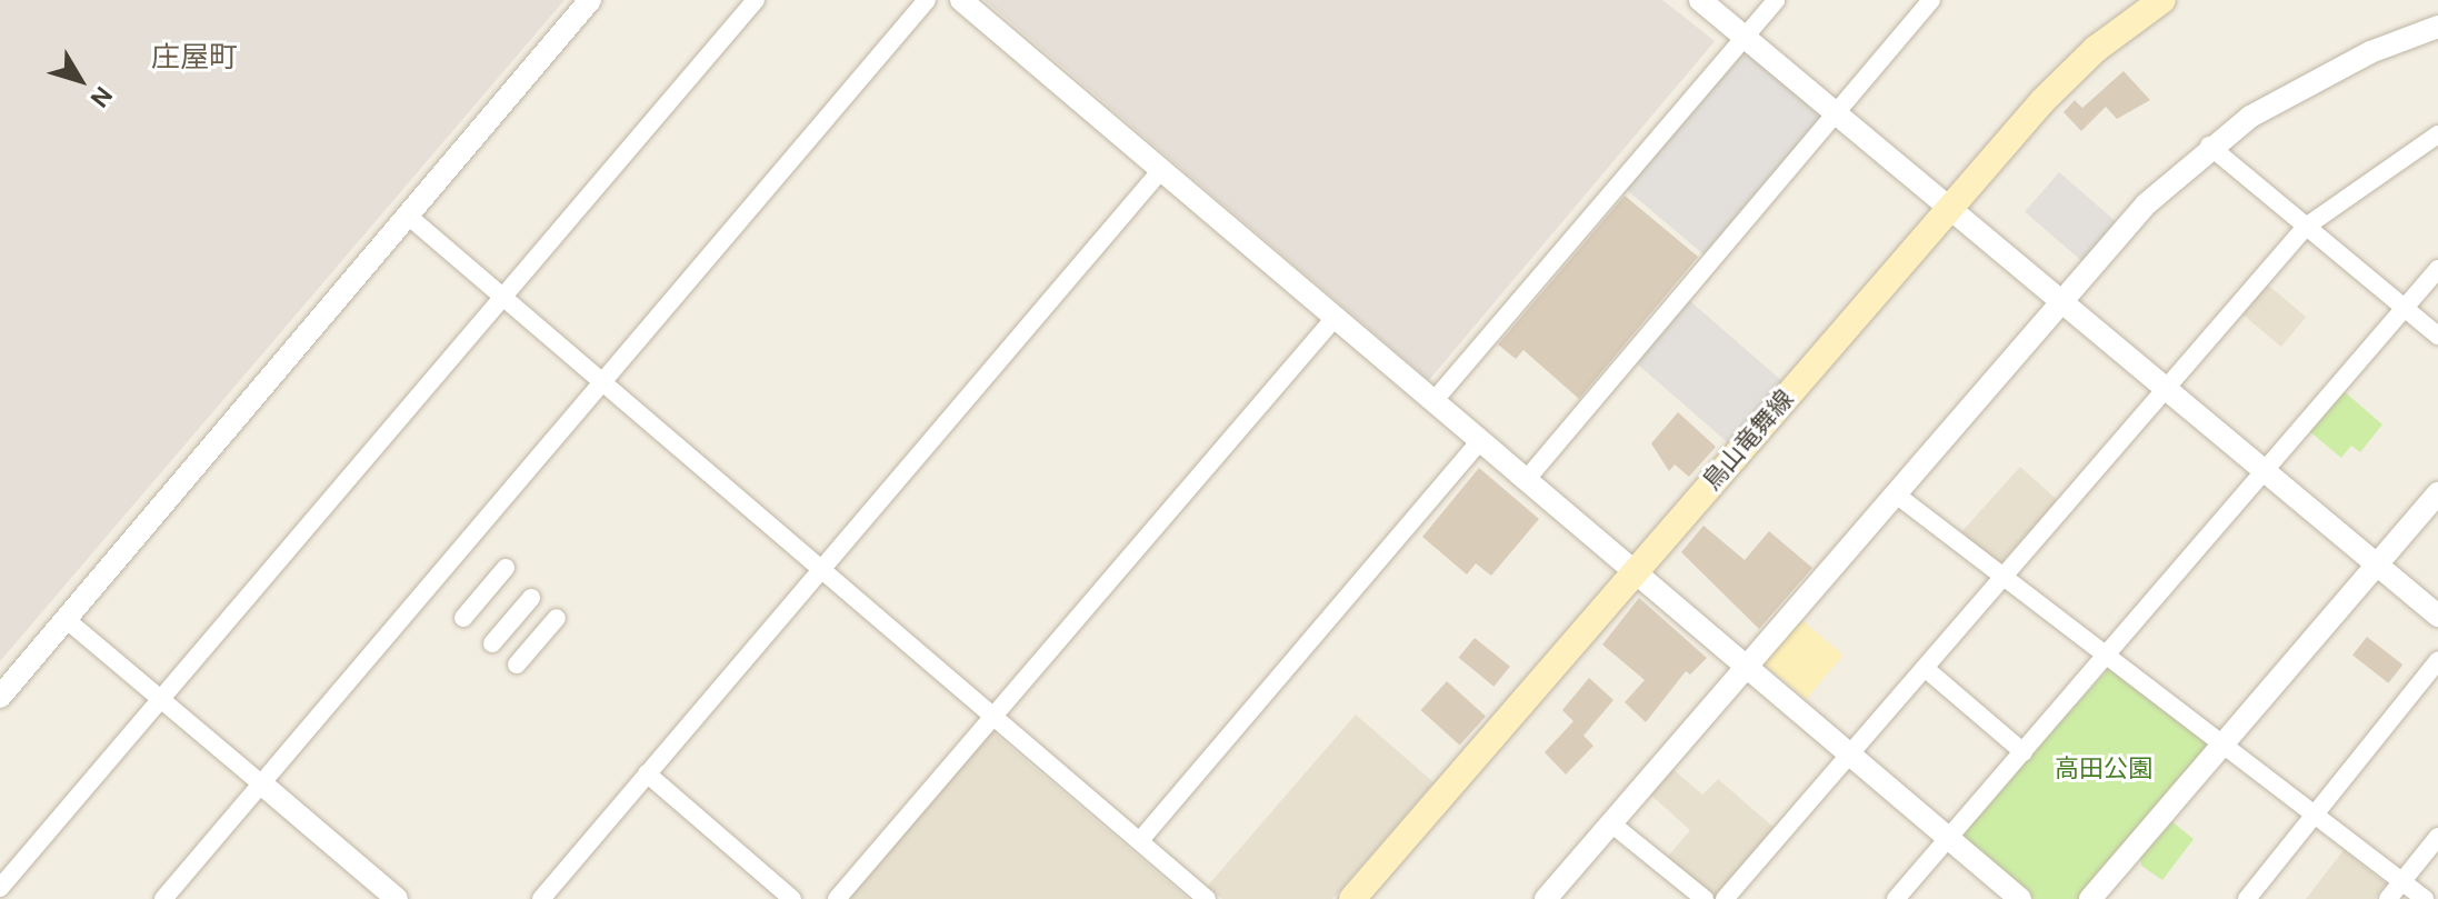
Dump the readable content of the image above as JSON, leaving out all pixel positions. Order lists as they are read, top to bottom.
{
  "streets": {
    "main road": ["鳥山竜舞線"]
  },
  "districts": ["庄屋町"],
  "parks": ["高田公園"],
  "north": "bottom right"
}
